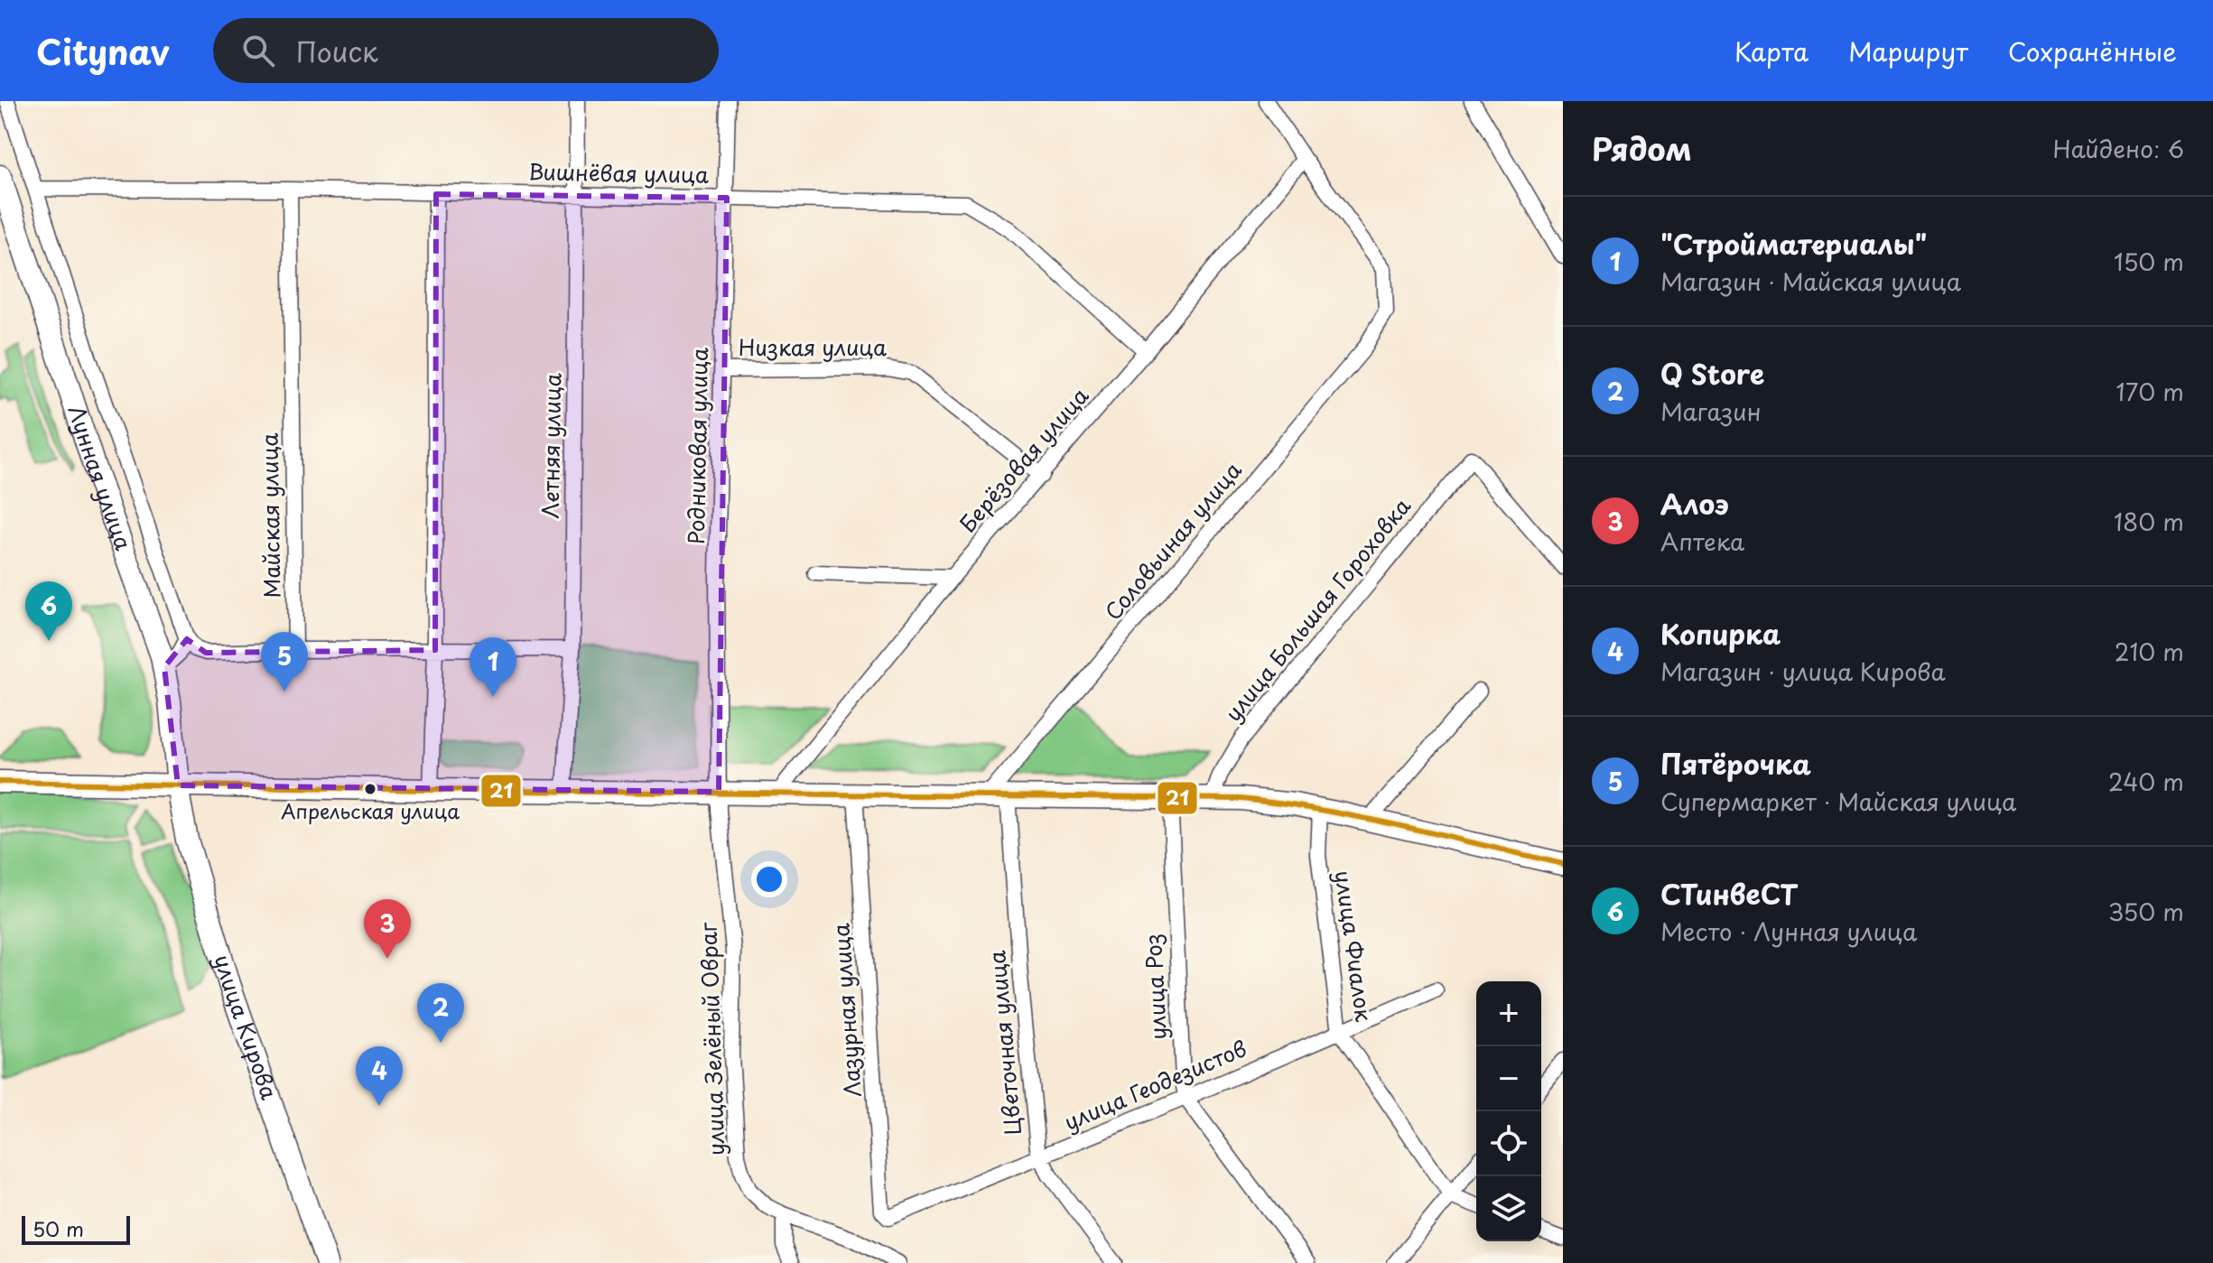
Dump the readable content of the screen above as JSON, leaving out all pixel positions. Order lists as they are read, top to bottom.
{
  "streets": {
    "main road": ["Лунная улица", "улица Кирова"],
    "street": [
      "Вишнёвая улица",
      "Низкая улица",
      "Летняя улица",
      "Родниковая улица",
      "Берёзовая улица",
      "Майская улица",
      "Соловьиная улица",
      "улица Большая Гороховка",
      "улица Фиалок",
      "улица Роз",
      "Лазурная улица",
      "улица Зелёный Овраг",
      "Цветочная улица",
      "улица Геодезистов"
    ]
  },
  "crossings": [
    ["Вишнёвая улица", "Летняя улица"],
    ["Вишнёвая улица", "Родниковая улица"],
    ["Вишнёвая улица", "Берёзовая улица"],
    ["Вишнёвая улица", "Майская улица"],
    ["Низкая улица", "Родниковая улица"],
    ["Низкая улица", "Берёзовая улица"],
    ["Родниковая улица", "улица Зелёный Овраг"],
    ["Берёзовая улица", "Соловьиная улица"],
    ["Лунная улица", "улица Кирова"],
    ["Соловьиная улица", "Цветочная улица"],
    ["улица Фиалок", "улица Геодезистов"],
    ["улица Роз", "улица Геодезистов"],
    ["Лазурная улица", "улица Геодезистов"],
    ["Цветочная улица", "улица Геодезистов"]
  ],
  "places": ["Апрельская улица"],
  "lines": ["transit line 21"],
  "scale_bar": "50 m",
  "page": {
    "header": "Citynav",
    "search": "Поиск",
    "nav": ["Карта", "Маршрут", "Сохранённые"],
    "heading": ["Рядом", "Найдено: 6"],
    "list": [
      {
        "mark": "1",
        "name": "\"Стройматериалы\"",
        "note": "Магазин · Майская улица",
        "value": "150 m"
      },
      {
        "mark": "2",
        "name": "Q Store",
        "note": "Магазин",
        "value": "170 m"
      },
      {
        "mark": "3",
        "name": "Алоэ",
        "note": "Аптека",
        "value": "180 m"
      },
      {
        "mark": "4",
        "name": "Копирка",
        "note": "Магазин · улица Кирова",
        "value": "210 m"
      },
      {
        "mark": "5",
        "name": "Пятёрочка",
        "note": "Супермаркет · Майская улица",
        "value": "240 m"
      },
      {
        "mark": "6",
        "name": "СТинвеСТ",
        "note": "Место · Лунная улица",
        "value": "350 m"
      }
    ],
    "pins": [
      "6",
      "5",
      "1",
      "3",
      "2",
      "4"
    ],
    "map_buttons": ["+", "−"],
    "scale": "50 m"
  }
}
